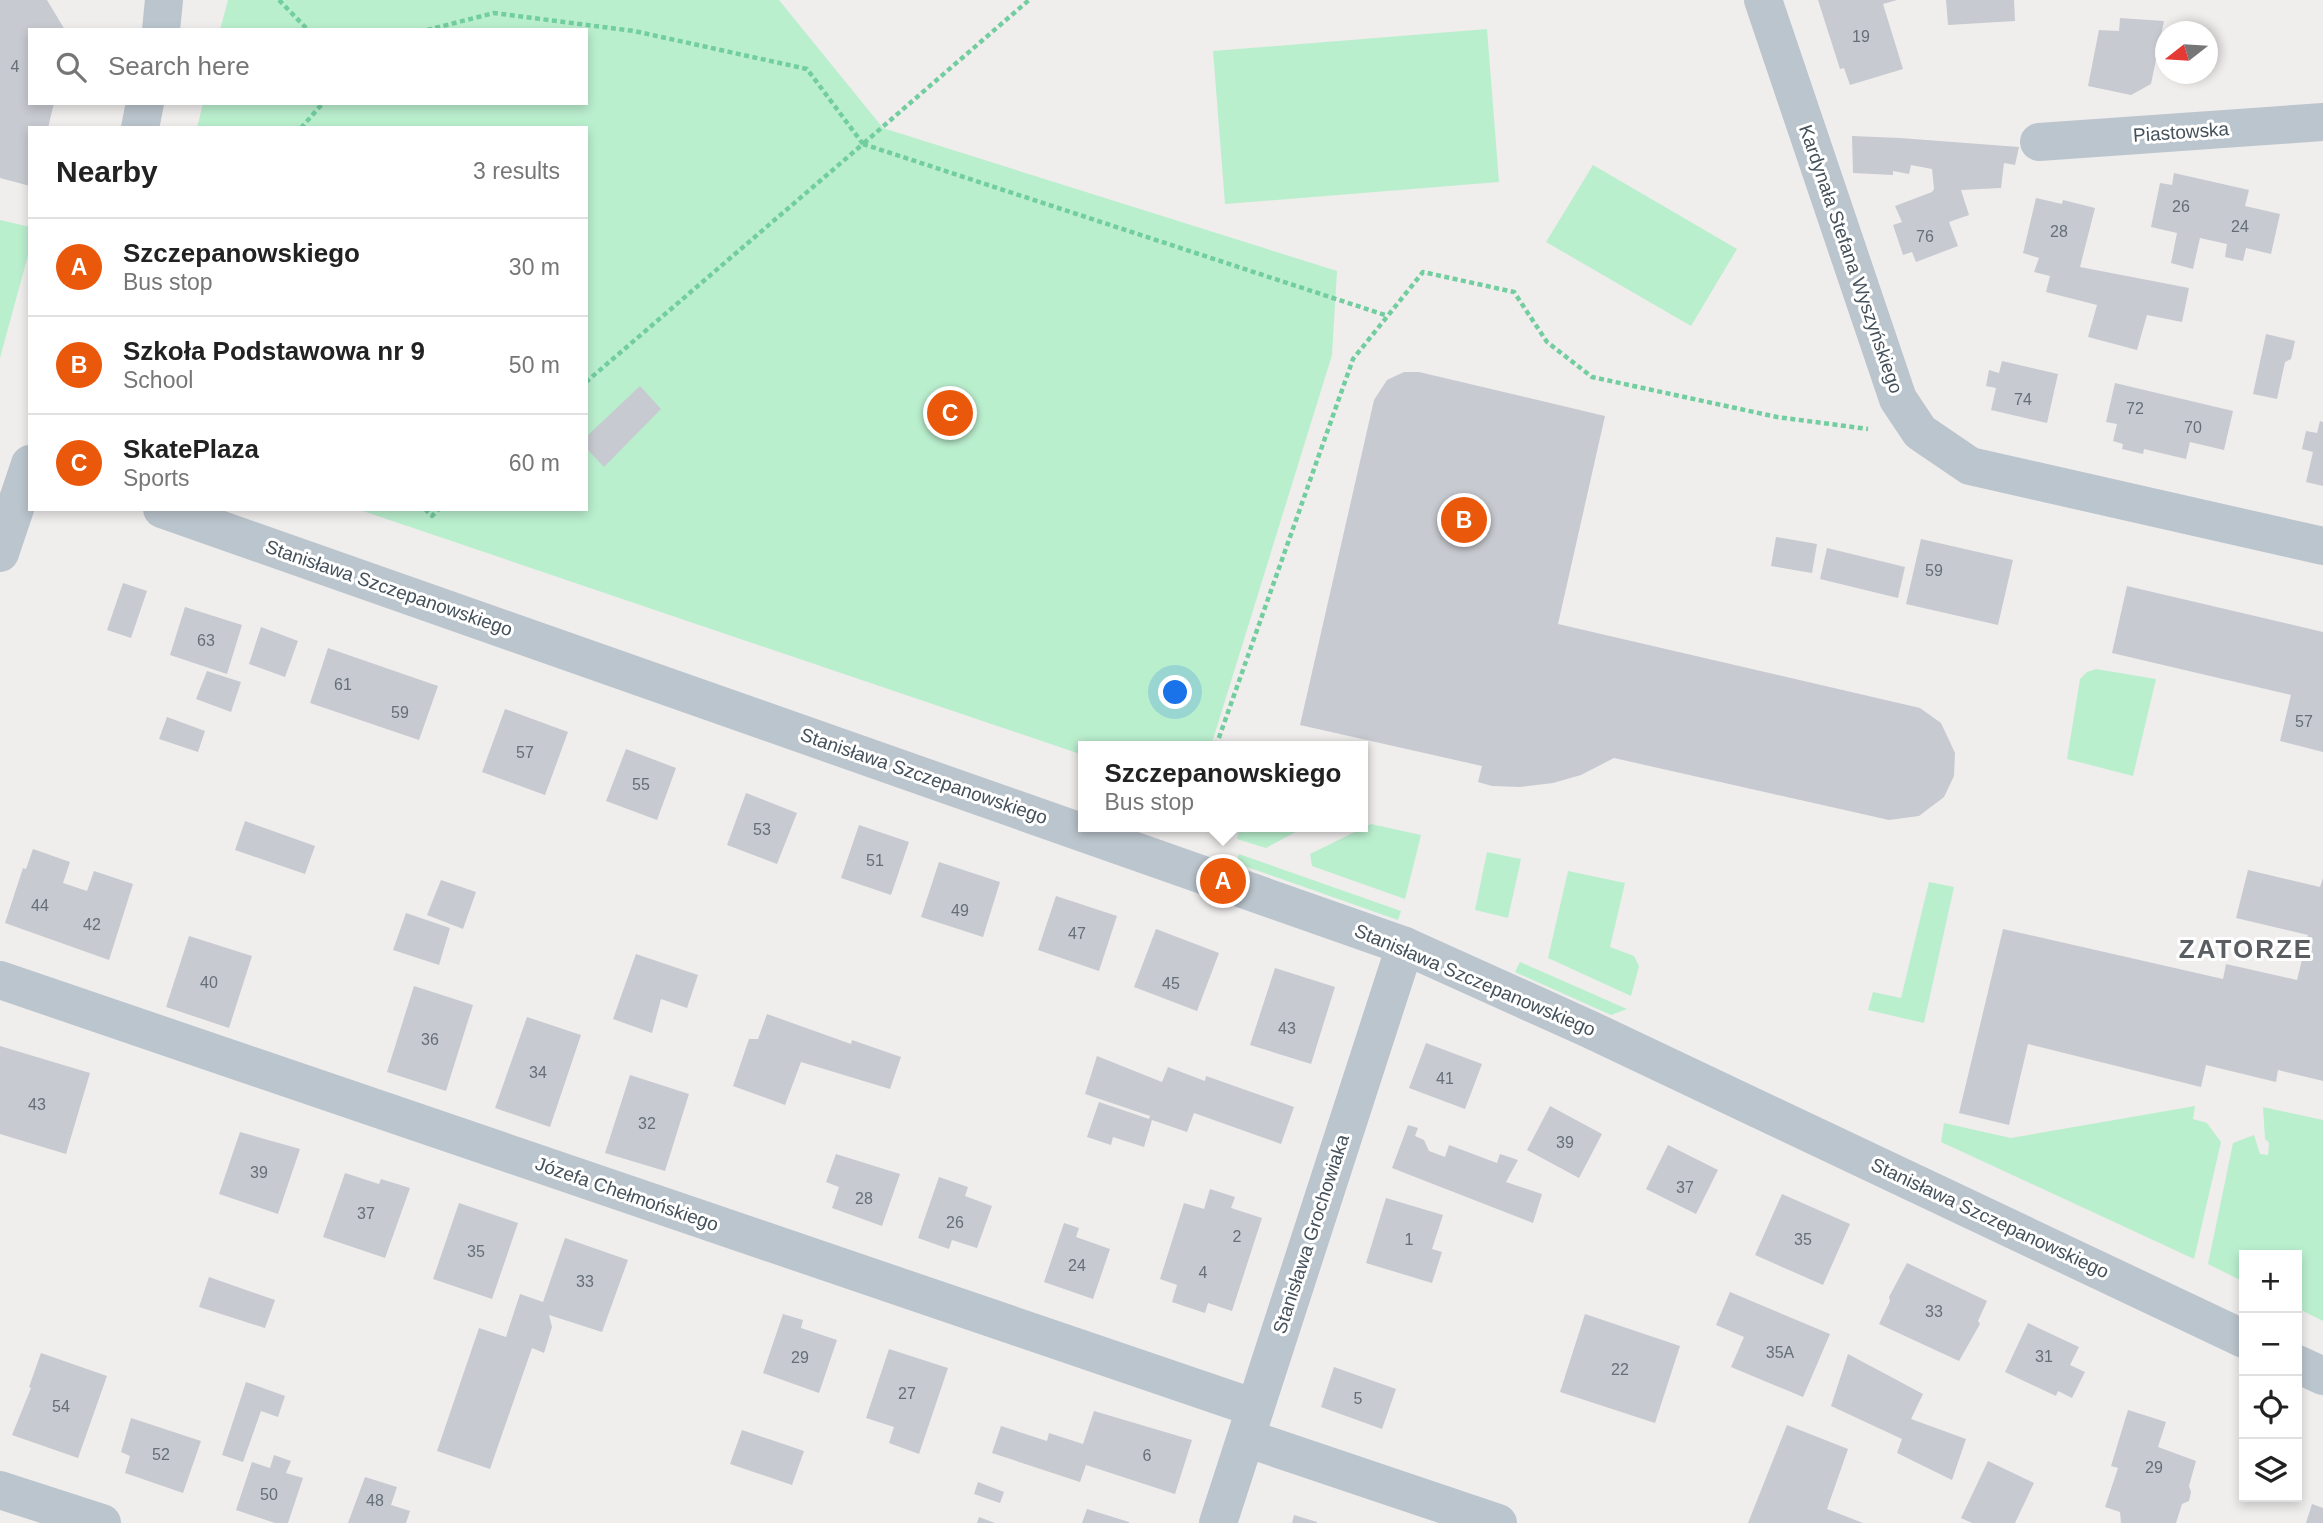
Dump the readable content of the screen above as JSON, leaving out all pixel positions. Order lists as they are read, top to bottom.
{
  "streets": {
    "street": [
      "Piastowska",
      "Kardynała Stefana Wyszyńskiego",
      "Stanisława Szczepanowskiego",
      "Józefa Chełmońskiego",
      "Stanisława Grochowiaka"
    ]
  },
  "crossings": [
    ["Stanisława Szczepanowskiego", "Stanisława Grochowiaka"],
    ["Józefa Chełmońskiego", "Stanisława Grochowiaka"]
  ],
  "districts": ["ZATORZE"],
  "house_numbers": [
    "19",
    "4",
    "26",
    "24",
    "28",
    "76",
    "74",
    "72",
    "70",
    "59",
    "63",
    "61",
    "59",
    "57",
    "57",
    "55",
    "53",
    "51",
    "44",
    "49",
    "42",
    "47",
    "40",
    "45",
    "43",
    "36",
    "34",
    "41",
    "43",
    "32",
    "39",
    "39",
    "37",
    "28",
    "37",
    "26",
    "2",
    "1",
    "35",
    "35",
    "24",
    "4",
    "33",
    "33",
    "35A",
    "31",
    "29",
    "22",
    "27",
    "5",
    "54",
    "52",
    "6",
    "29",
    "50",
    "48"
  ],
  "north": "left",
  "page": {
    "search": "Search here",
    "heading": ["Nearby", "3 results"],
    "list": [
      {
        "mark": "A",
        "name": "Szczepanowskiego",
        "note": "Bus stop",
        "value": "30 m"
      },
      {
        "mark": "B",
        "name": "Szkoła Podstawowa nr 9",
        "note": "School",
        "value": "50 m"
      },
      {
        "mark": "C",
        "name": "SkatePlaza",
        "note": "Sports",
        "value": "60 m"
      }
    ],
    "pins": ["C", "B", "A"],
    "popup": ["Szczepanowskiego", "Bus stop"],
    "map_buttons": ["+", "−"]
  }
}
